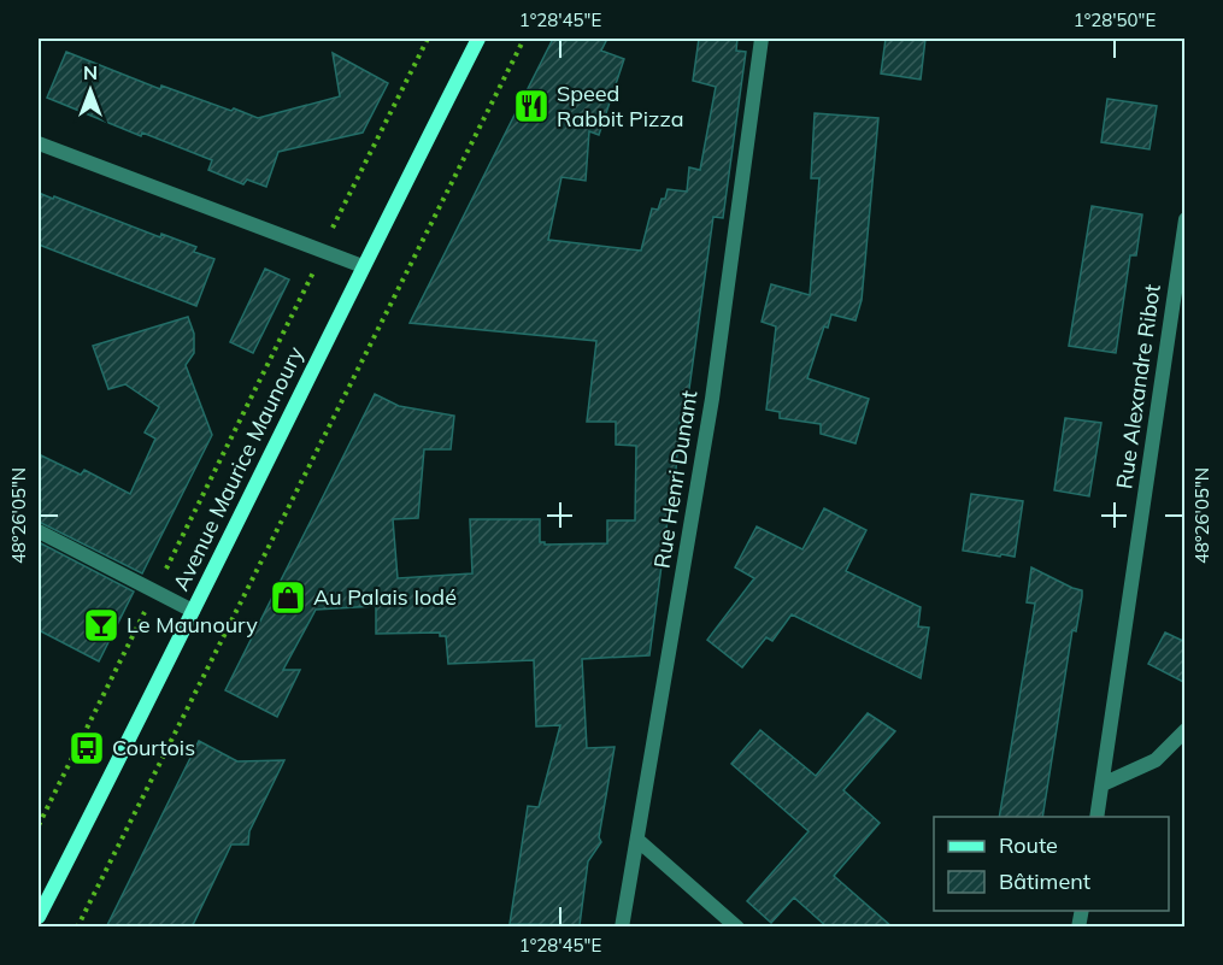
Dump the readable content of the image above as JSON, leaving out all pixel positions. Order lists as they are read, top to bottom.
{
  "streets": {
    "main road": ["Avenue Maurice Maunoury"],
    "street": ["Rue Alexandre Ribot", "Rue Henri Dunant"]
  },
  "places": {
    "restaurant": ["Speed Rabbit Pizza"],
    "shop": ["Au Palais Iodé"],
    "bar": ["Le Maunoury"],
    "bus stop": ["Courtois"]
  },
  "legend": ["Route", "Bâtiment"],
  "north": "top",
  "coordinates": ["1°28'45\"E", "1°28'50\"E", "48°26'05\"N"]
}
